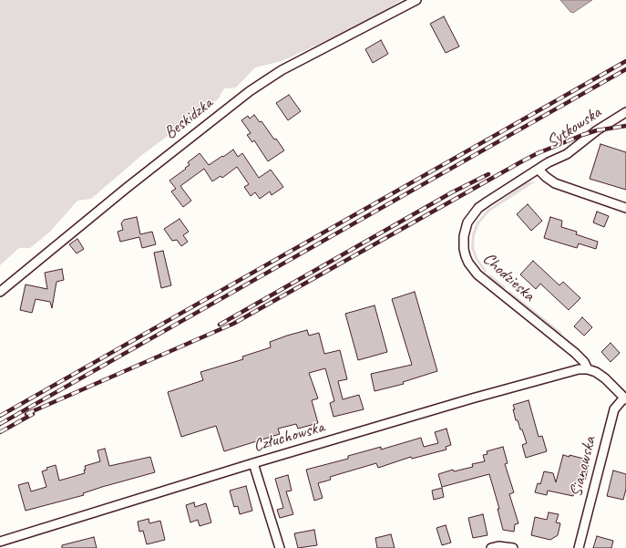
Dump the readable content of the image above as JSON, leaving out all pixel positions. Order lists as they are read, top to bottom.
{
  "streets": {
    "street": [
      "Beskidzka",
      "Sytkowska",
      "Chodzieska",
      "Człuchowska",
      "Sianowska"
    ]
  },
  "crossings": [
    ["Sytkowska", "Chodzieska"],
    ["Chodzieska", "Człuchowska"],
    ["Chodzieska", "Sianowska"]
  ]
}
